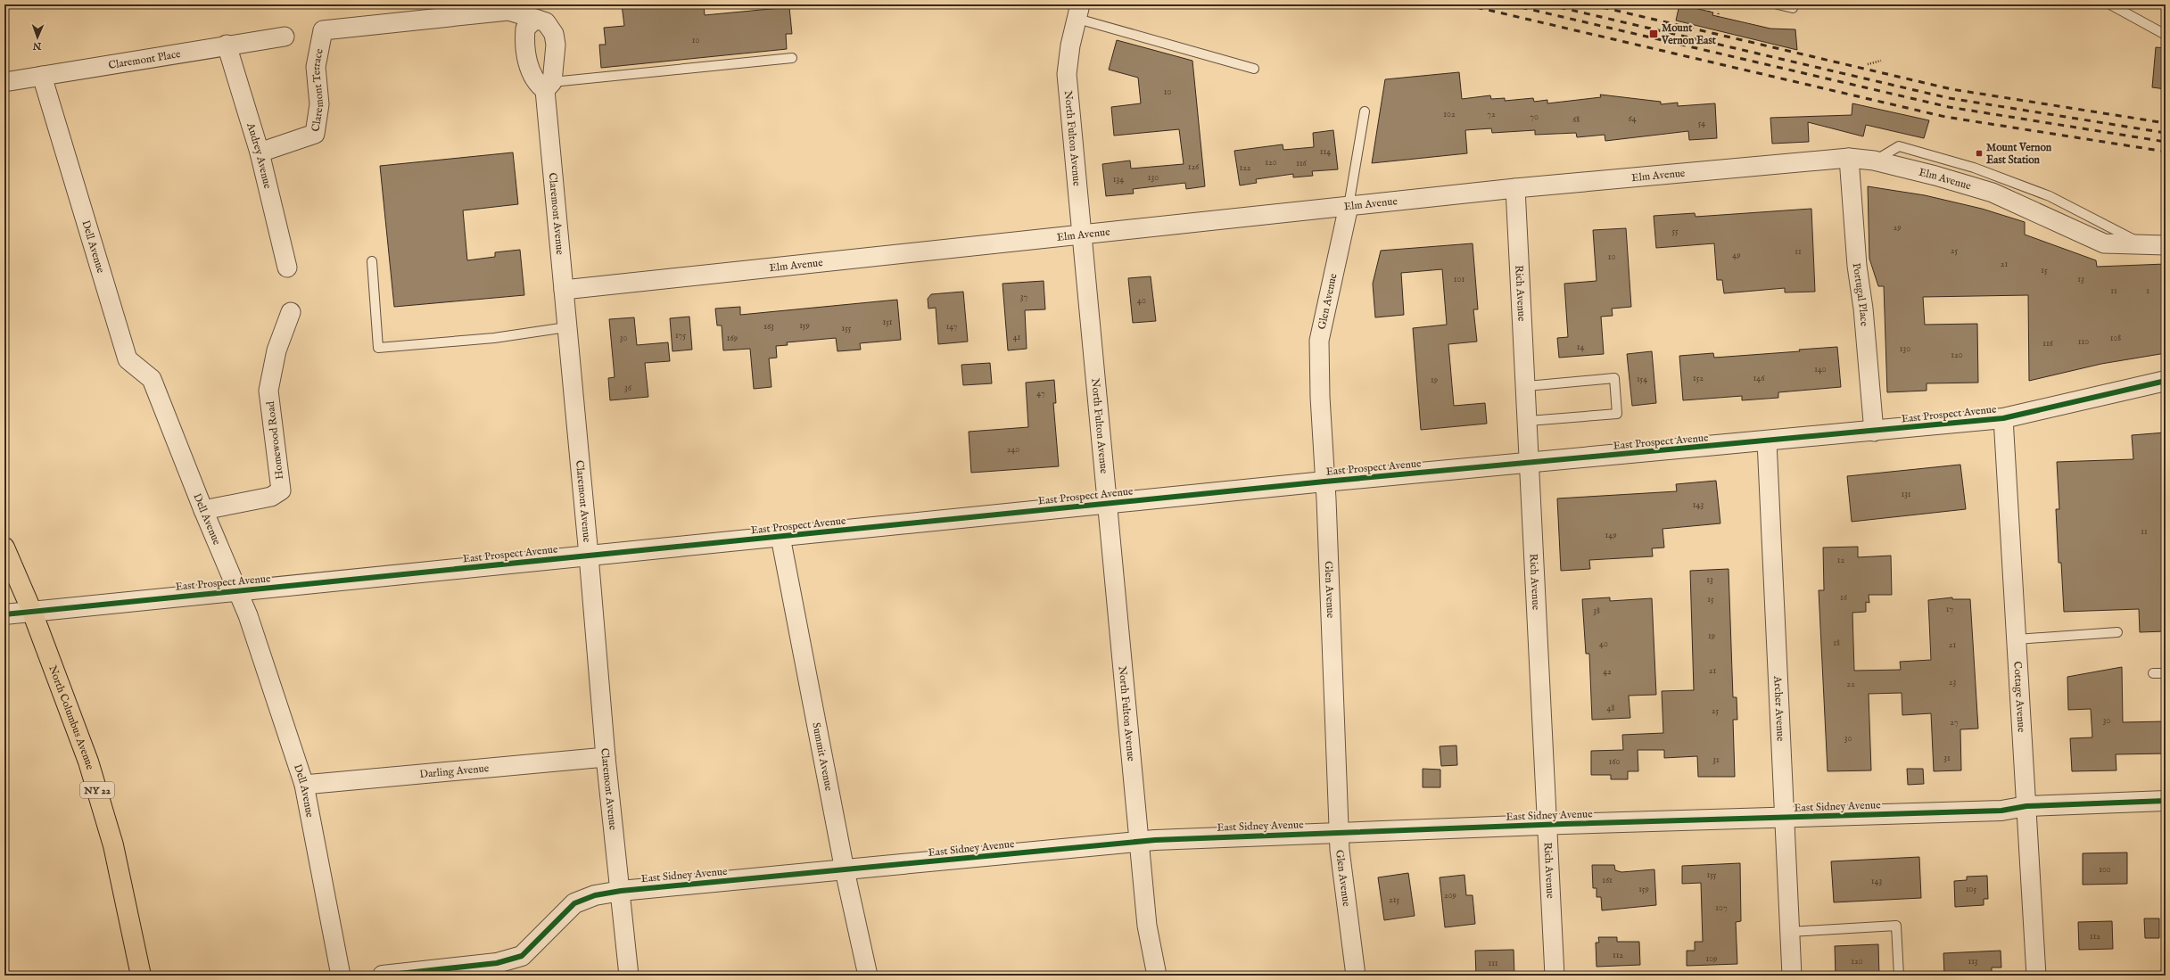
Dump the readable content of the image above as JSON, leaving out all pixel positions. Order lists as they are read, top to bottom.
{
  "streets": {
    "main road": ["North Columbus Avenue", "NY 22"],
    "street": [
      "Claremont Place",
      "Claremont Terrace",
      "North Fulton Avenue",
      "Audrey Avenue",
      "Elm Avenue",
      "Claremont Avenue",
      "Dell Avenue",
      "Rich Avenue",
      "Portugal Place",
      "Glen Avenue",
      "East Prospect Avenue",
      "Homewood Road",
      "Cottage Avenue",
      "Archer Avenue",
      "Summit Avenue",
      "Darling Avenue",
      "East Sidney Avenue"
    ]
  },
  "crossings": [
    ["Claremont Place", "Audrey Avenue"],
    ["Claremont Place", "Dell Avenue"],
    ["Claremont Terrace", "Audrey Avenue"],
    ["Claremont Terrace", "Claremont Avenue"],
    ["North Fulton Avenue", "Elm Avenue"],
    ["North Fulton Avenue", "East Prospect Avenue"],
    ["North Fulton Avenue", "East Sidney Avenue"],
    ["Elm Avenue", "Claremont Avenue"],
    ["Elm Avenue", "Rich Avenue"],
    ["Elm Avenue", "Portugal Place"],
    ["Elm Avenue", "Glen Avenue"],
    ["Claremont Avenue", "East Prospect Avenue"],
    ["Claremont Avenue", "Darling Avenue"],
    ["Claremont Avenue", "East Sidney Avenue"],
    ["Dell Avenue", "East Prospect Avenue"],
    ["Dell Avenue", "Homewood Road"],
    ["Dell Avenue", "Darling Avenue"],
    ["Rich Avenue", "East Prospect Avenue"],
    ["Rich Avenue", "East Sidney Avenue"],
    ["Portugal Place", "East Prospect Avenue"],
    ["Glen Avenue", "East Prospect Avenue"],
    ["Glen Avenue", "East Sidney Avenue"],
    ["East Prospect Avenue", "Cottage Avenue"],
    ["East Prospect Avenue", "Archer Avenue"],
    ["East Prospect Avenue", "North Columbus Avenue"],
    ["East Prospect Avenue", "Summit Avenue"],
    ["Cottage Avenue", "East Sidney Avenue"],
    ["Archer Avenue", "East Sidney Avenue"],
    ["Summit Avenue", "East Sidney Avenue"]
  ],
  "places": {
    "transit": ["Mount Vernon East", "Mount Vernon East Station"]
  },
  "house_numbers": [
    "10",
    "10",
    "102",
    "72",
    "70",
    "64",
    "68",
    "54",
    "114",
    "120",
    "116",
    "126",
    "122",
    "130",
    "134",
    "29",
    "55",
    "25",
    "11",
    "49",
    "10",
    "21",
    "15",
    "101",
    "13",
    "11",
    "1",
    "37",
    "40",
    "151",
    "159",
    "163",
    "147",
    "155",
    "175",
    "41",
    "30",
    "169",
    "108",
    "110",
    "116",
    "14",
    "130",
    "120",
    "140",
    "152",
    "146",
    "154",
    "19",
    "36",
    "47",
    "240",
    "131",
    "143",
    "11",
    "149",
    "12",
    "13",
    "16",
    "15",
    "17",
    "38",
    "19",
    "18",
    "40",
    "21",
    "21",
    "42",
    "23",
    "22",
    "48",
    "25",
    "30",
    "27",
    "30",
    "31",
    "31",
    "160",
    "100",
    "155",
    "161",
    "143",
    "159",
    "105",
    "209",
    "215",
    "107",
    "112",
    "112",
    "109",
    "120",
    "113",
    "111"
  ],
  "north": "bottom"
}
